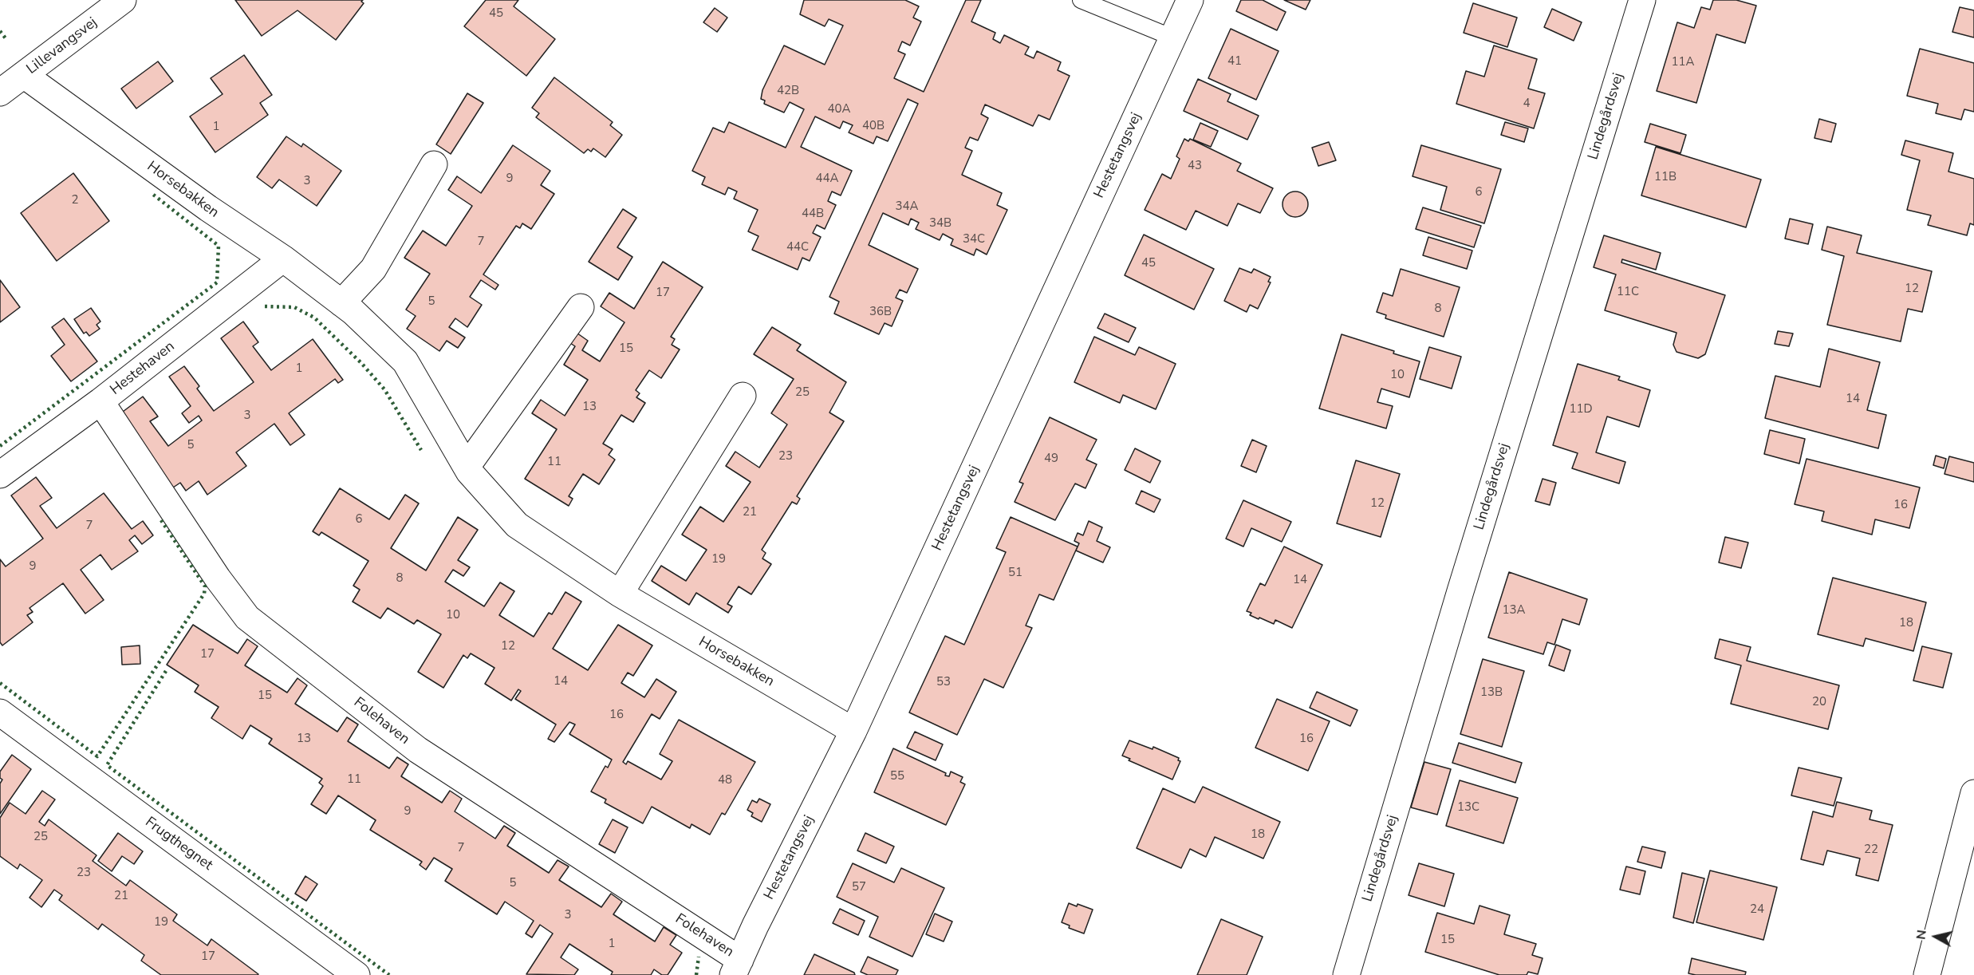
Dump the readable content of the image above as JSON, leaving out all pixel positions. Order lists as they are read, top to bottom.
{
  "streets": {
    "street": [
      "Lillevangsvej",
      "Lindegårdsvej",
      "Hestetangsvej",
      "Horsebakken",
      "Hestehaven",
      "Folehaven",
      "Frugthegnet"
    ]
  },
  "crossings": [
    ["Lillevangsvej", "Horsebakken"],
    ["Hestetangsvej", "Horsebakken"],
    ["Hestetangsvej", "Folehaven"],
    ["Horsebakken", "Hestehaven"],
    ["Hestehaven", "Folehaven"]
  ],
  "house_numbers": [
    "45",
    "41",
    "11A",
    "42B",
    "4",
    "40A",
    "40B",
    "1",
    "43",
    "11B",
    "9",
    "44A",
    "3",
    "6",
    "2",
    "34A",
    "44B",
    "34B",
    "34C",
    "7",
    "44C",
    "45",
    "12",
    "11C",
    "17",
    "5",
    "8",
    "36B",
    "15",
    "1",
    "10",
    "25",
    "14",
    "13",
    "11D",
    "3",
    "5",
    "23",
    "49",
    "11",
    "12",
    "16",
    "21",
    "6",
    "7",
    "19",
    "9",
    "51",
    "8",
    "14",
    "13A",
    "10",
    "18",
    "12",
    "17",
    "14",
    "53",
    "13B",
    "15",
    "20",
    "16",
    "13",
    "16",
    "55",
    "11",
    "48",
    "13C",
    "9",
    "18",
    "25",
    "7",
    "22",
    "23",
    "5",
    "57",
    "21",
    "24",
    "3",
    "19",
    "15",
    "1",
    "17"
  ],
  "north": "left"
}
